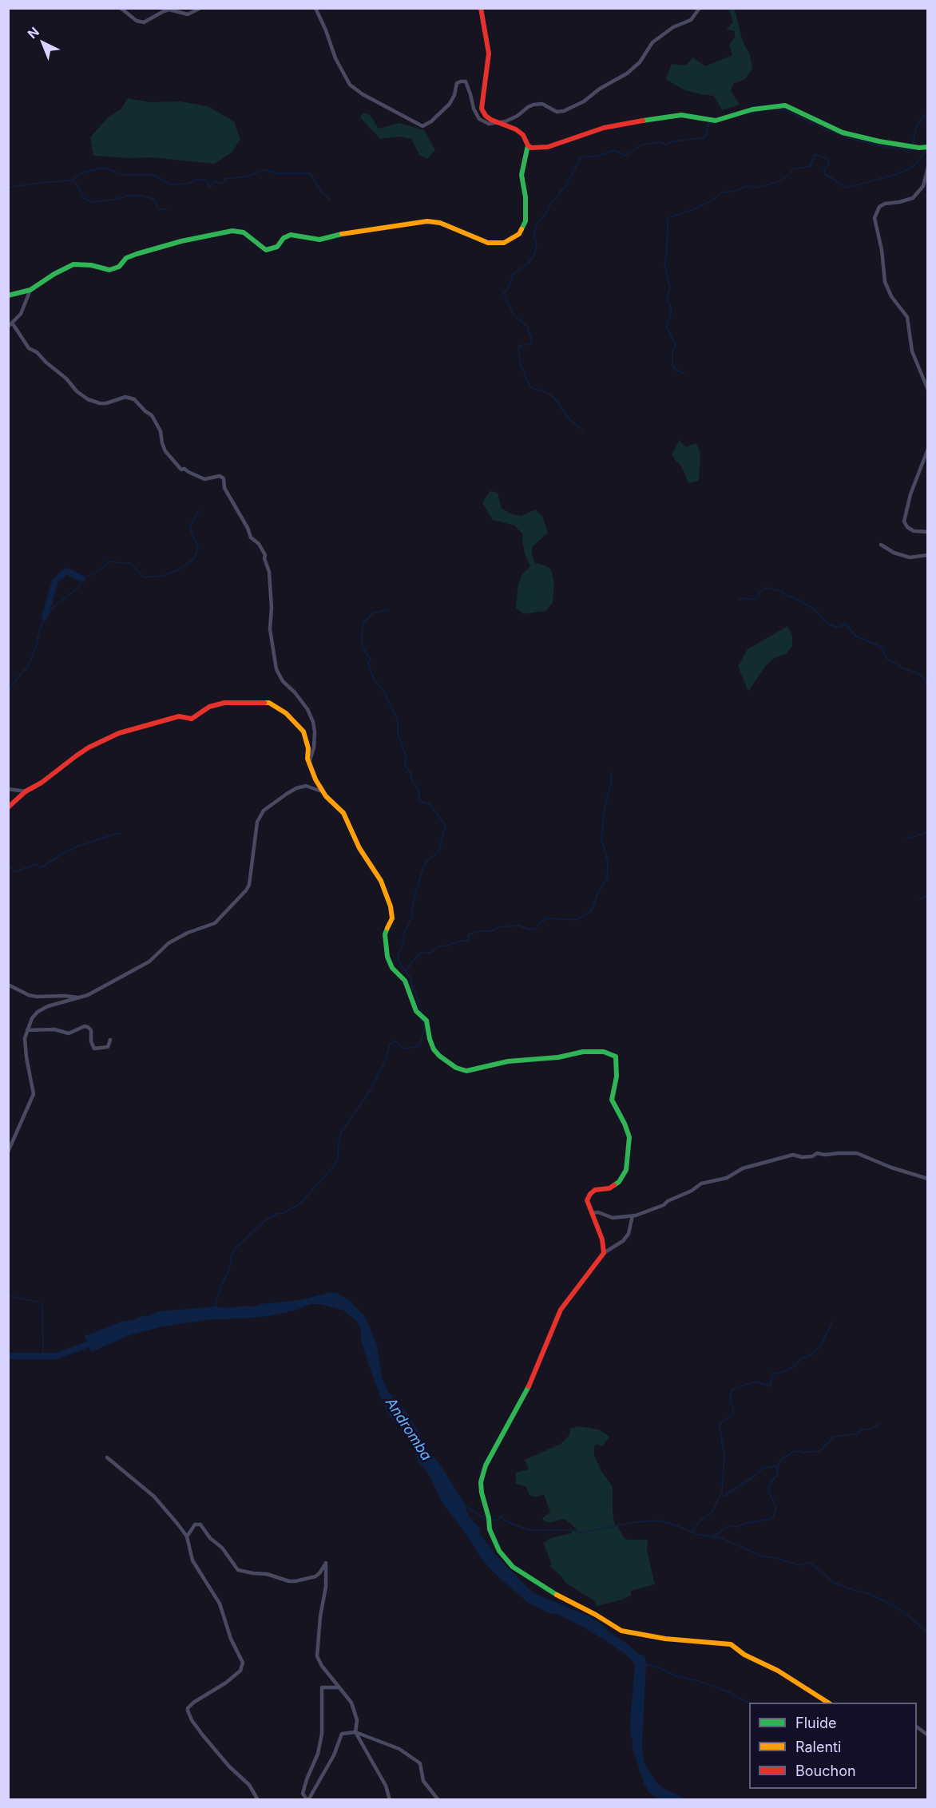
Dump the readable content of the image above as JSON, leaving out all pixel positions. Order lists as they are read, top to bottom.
{
  "water": ["Andromba"],
  "legend": ["Fluide", "Ralenti", "Bouchon"],
  "north": "top left"
}
